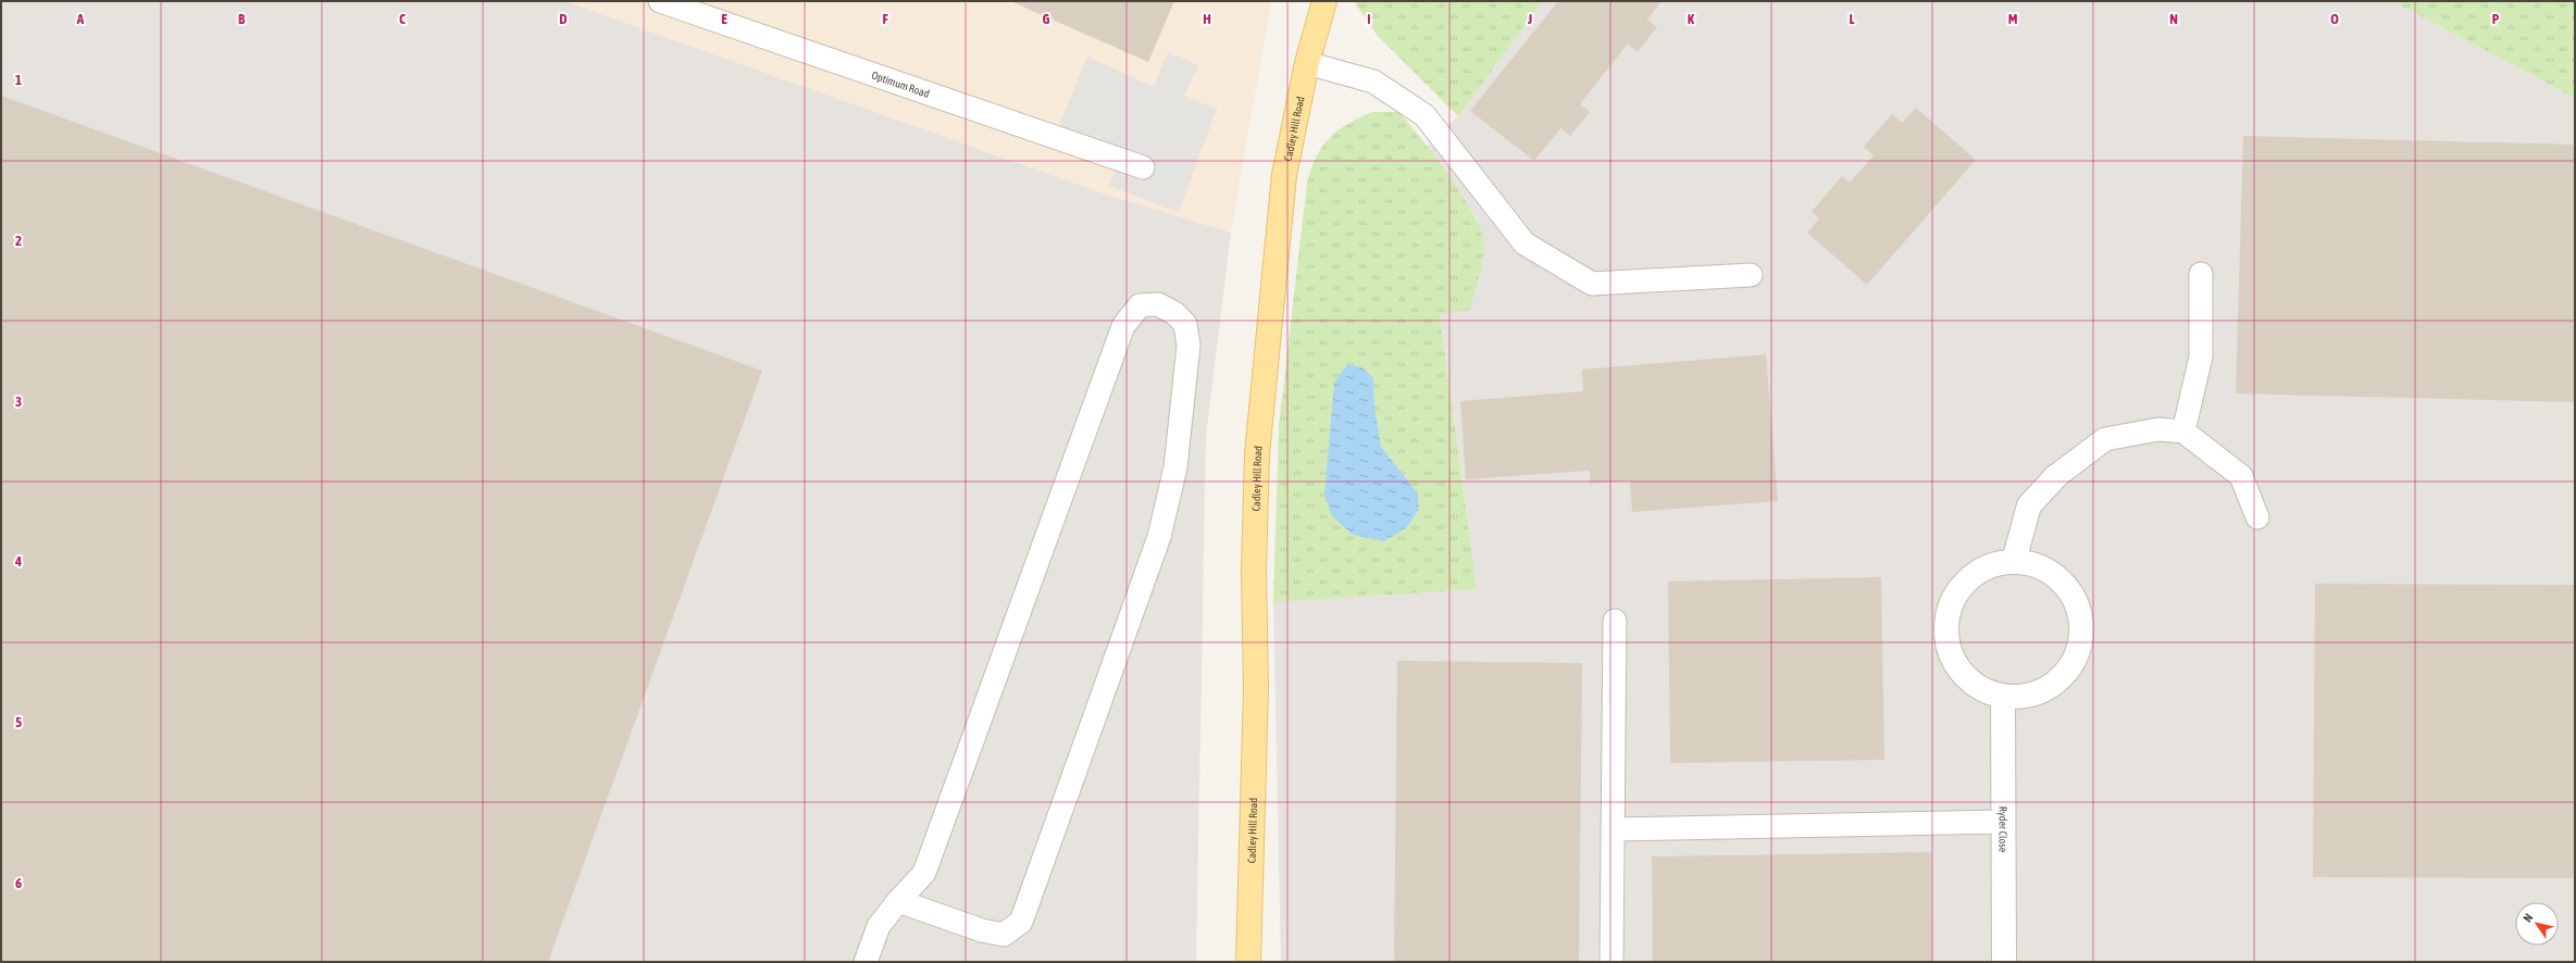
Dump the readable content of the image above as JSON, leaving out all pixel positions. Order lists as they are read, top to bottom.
{
  "streets": {
    "main road": ["Cadley Hill Road"],
    "street": ["Ryder Close"],
    "lane": ["Optimum Road"]
  },
  "north": "top left",
  "grid": {
    "columns": [
      "A",
      "B",
      "C",
      "D",
      "E",
      "F",
      "G",
      "H",
      "I",
      "J",
      "K",
      "L",
      "M",
      "N",
      "O",
      "P"
    ],
    "rows": [
      "1",
      "2",
      "3",
      "4",
      "5",
      "6"
    ]
  }
}
